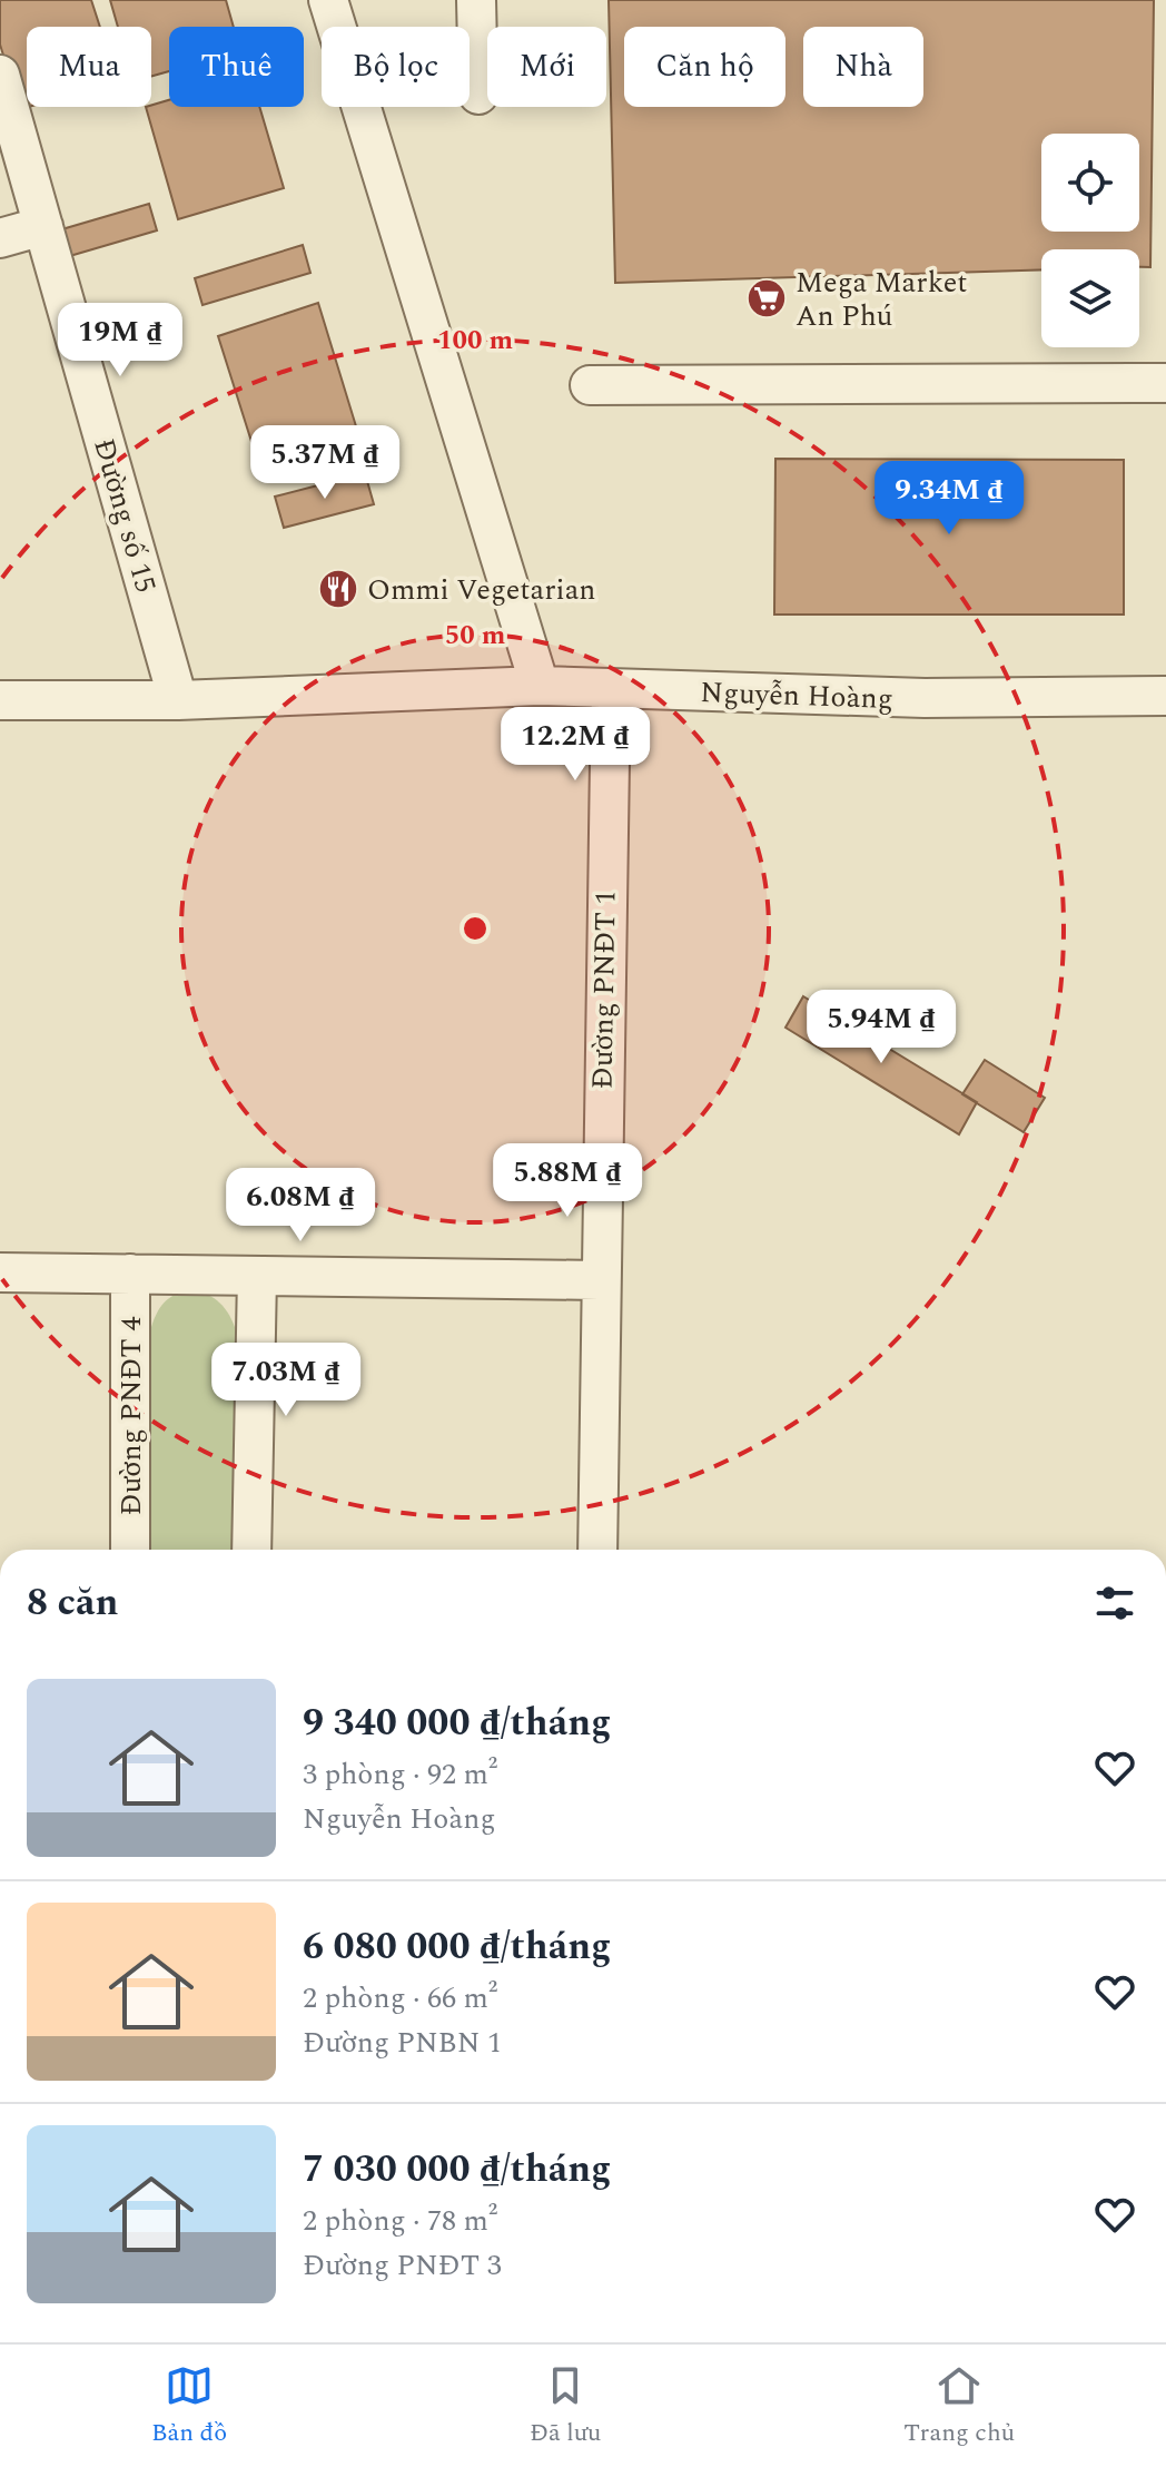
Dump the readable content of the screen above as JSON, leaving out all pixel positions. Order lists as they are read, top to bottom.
{
  "streets": {
    "street": [
      "Đường số 15",
      "Nguyễn Hoàng",
      "Đường PNĐT 1",
      "Đường PNĐT 4"
    ]
  },
  "crossings": [
    ["Đường số 15", "Nguyễn Hoàng"],
    ["Nguyễn Hoàng", "Đường PNĐT 1"]
  ],
  "places": {
    "supermarket": ["Mega Market An Phú"],
    "restaurant": ["Ommi Vegetarian"]
  },
  "page": {
    "chip": [
      "Mua",
      "Thuê",
      "Bộ lọc",
      "Mới",
      "Căn hộ",
      "Nhà"
    ],
    "price": [
      "19M ₫",
      "5.37M ₫",
      "9.34M ₫",
      "12.2M ₫",
      "5.94M ₫",
      "5.88M ₫",
      "6.08M ₫",
      "7.03M ₫"
    ],
    "heading": "8 căn",
    "list": [
      {
        "name": "9 340 000 ₫/tháng",
        "note": "3 phòng · 92 m² · Nguyễn Hoàng"
      },
      {
        "name": "6 080 000 ₫/tháng",
        "note": "2 phòng · 66 m² · Đường PNBN 1"
      },
      {
        "name": "7 030 000 ₫/tháng",
        "note": "2 phòng · 78 m² · Đường PNĐT 3"
      }
    ],
    "tabs": ["Bản đồ", "Đã lưu", "Trang chủ"]
  },
  "rings": ["100 m", "50 m"]
}
